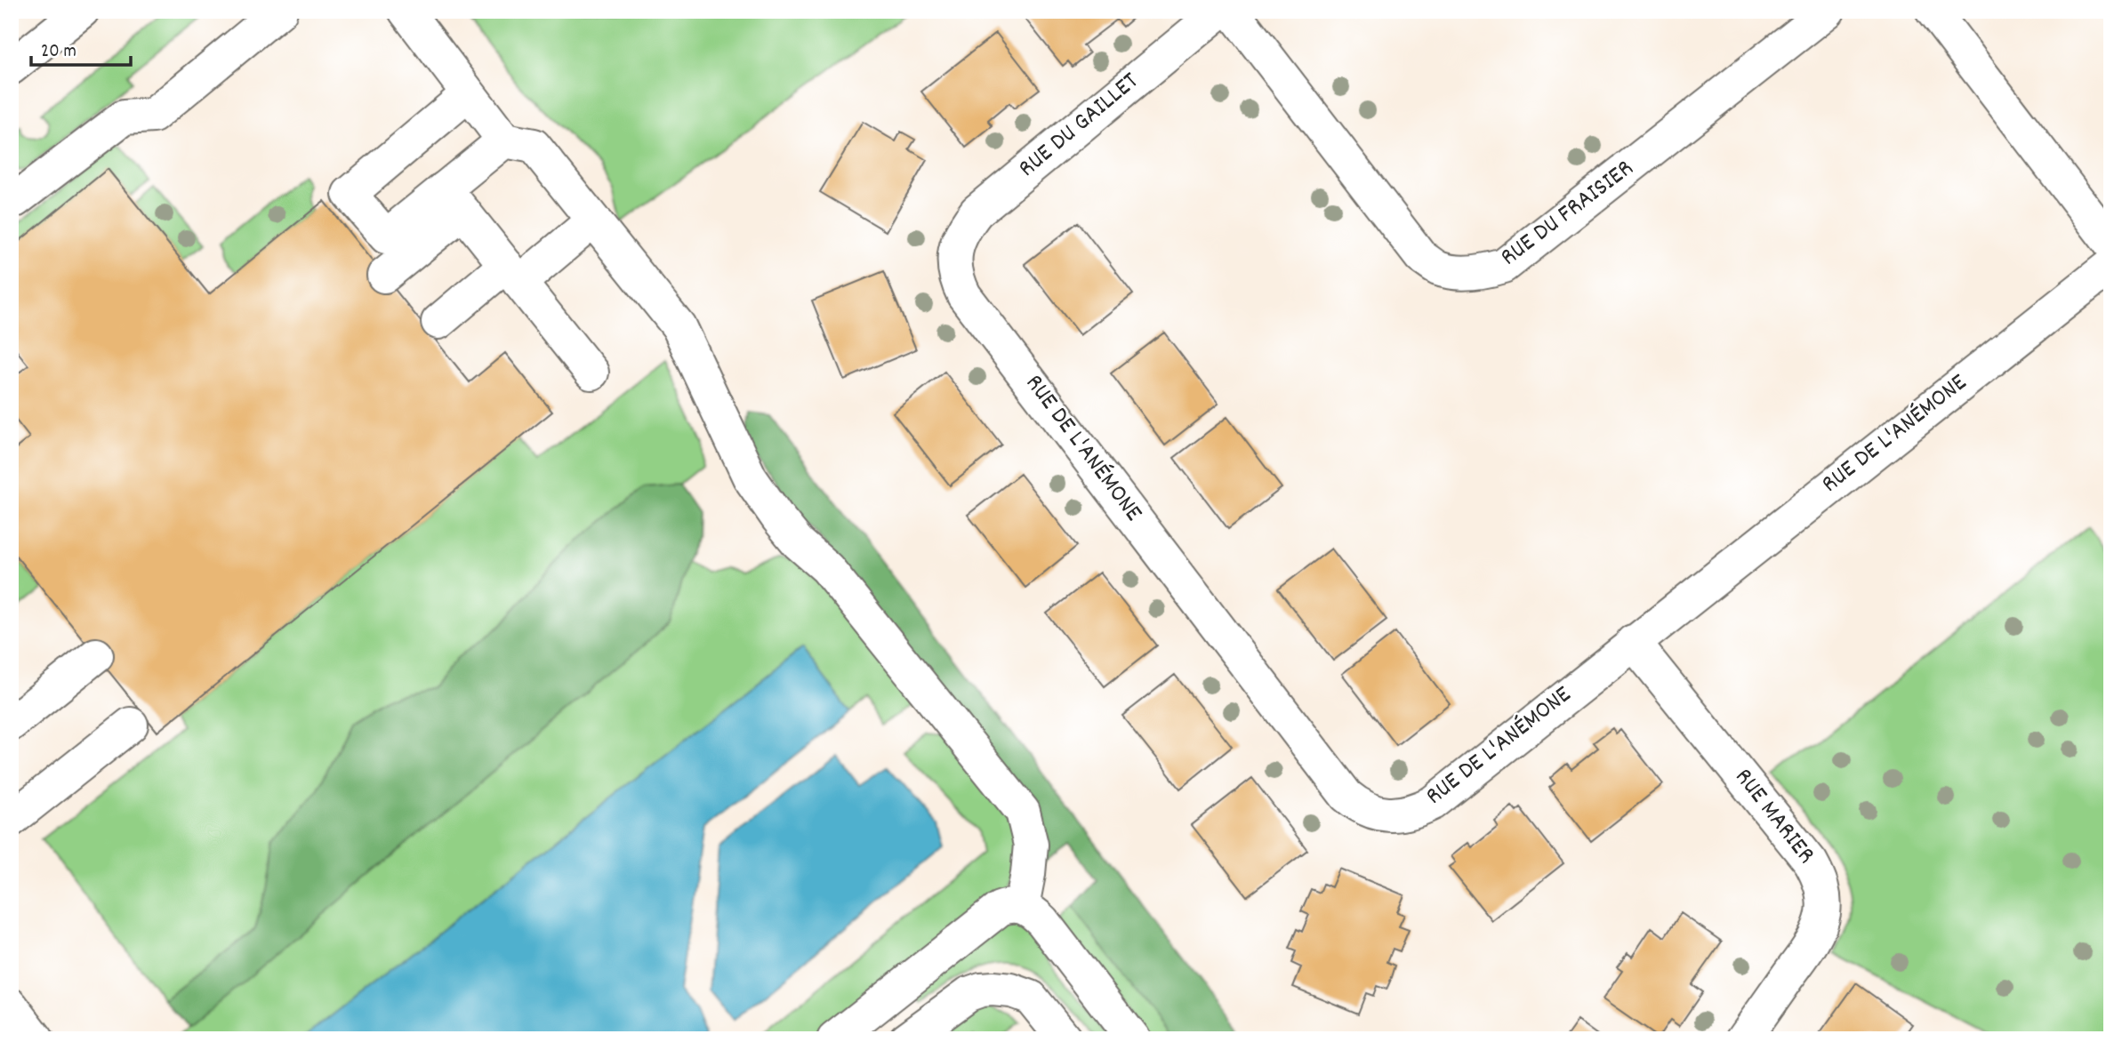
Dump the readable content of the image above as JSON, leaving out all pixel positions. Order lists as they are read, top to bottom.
{
  "streets": {
    "street": [
      "RUE DU GAILLET",
      "RUE DU FRAISIER",
      "RUE DE L'ANÉMONE",
      "RUE MARIER"
    ]
  },
  "crossings": [
    ["RUE DU GAILLET", "RUE DE L'ANÉMONE"],
    ["RUE DE L'ANÉMONE", "RUE MARIER"]
  ],
  "scale_bar": "20 m"
}
